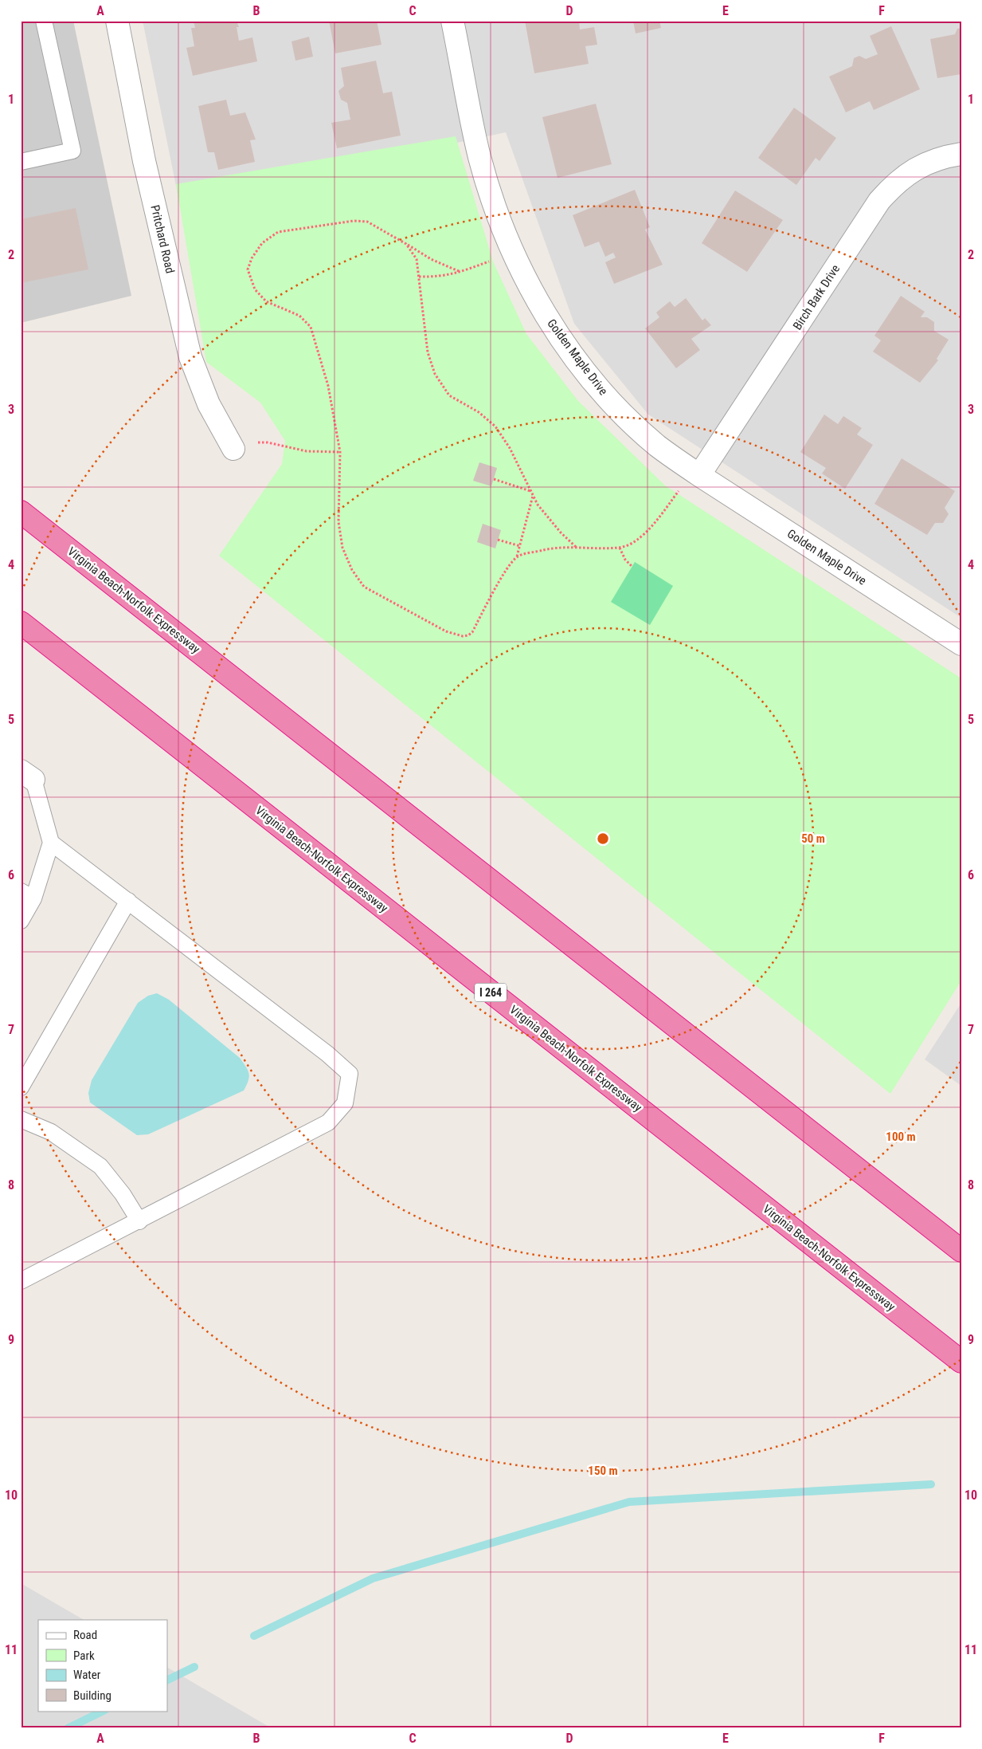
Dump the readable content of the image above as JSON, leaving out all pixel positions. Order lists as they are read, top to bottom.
{
  "streets": {
    "highway": ["Virginia Beach-Norfolk Expressway", "I 264"],
    "street": ["Pritchard Road", "Birch Bark Drive", "Golden Maple Drive"]
  },
  "crossings": [
    ["Birch Bark Drive", "Golden Maple Drive"]
  ],
  "legend": [
    "Road",
    "Park",
    "Water",
    "Building"
  ],
  "grid": {
    "columns": [
      "A",
      "B",
      "C",
      "D",
      "E",
      "F"
    ],
    "rows": [
      "1",
      "2",
      "3",
      "4",
      "5",
      "6",
      "7",
      "8",
      "9",
      "10",
      "11"
    ]
  },
  "rings": ["50 m", "100 m", "150 m"]
}
